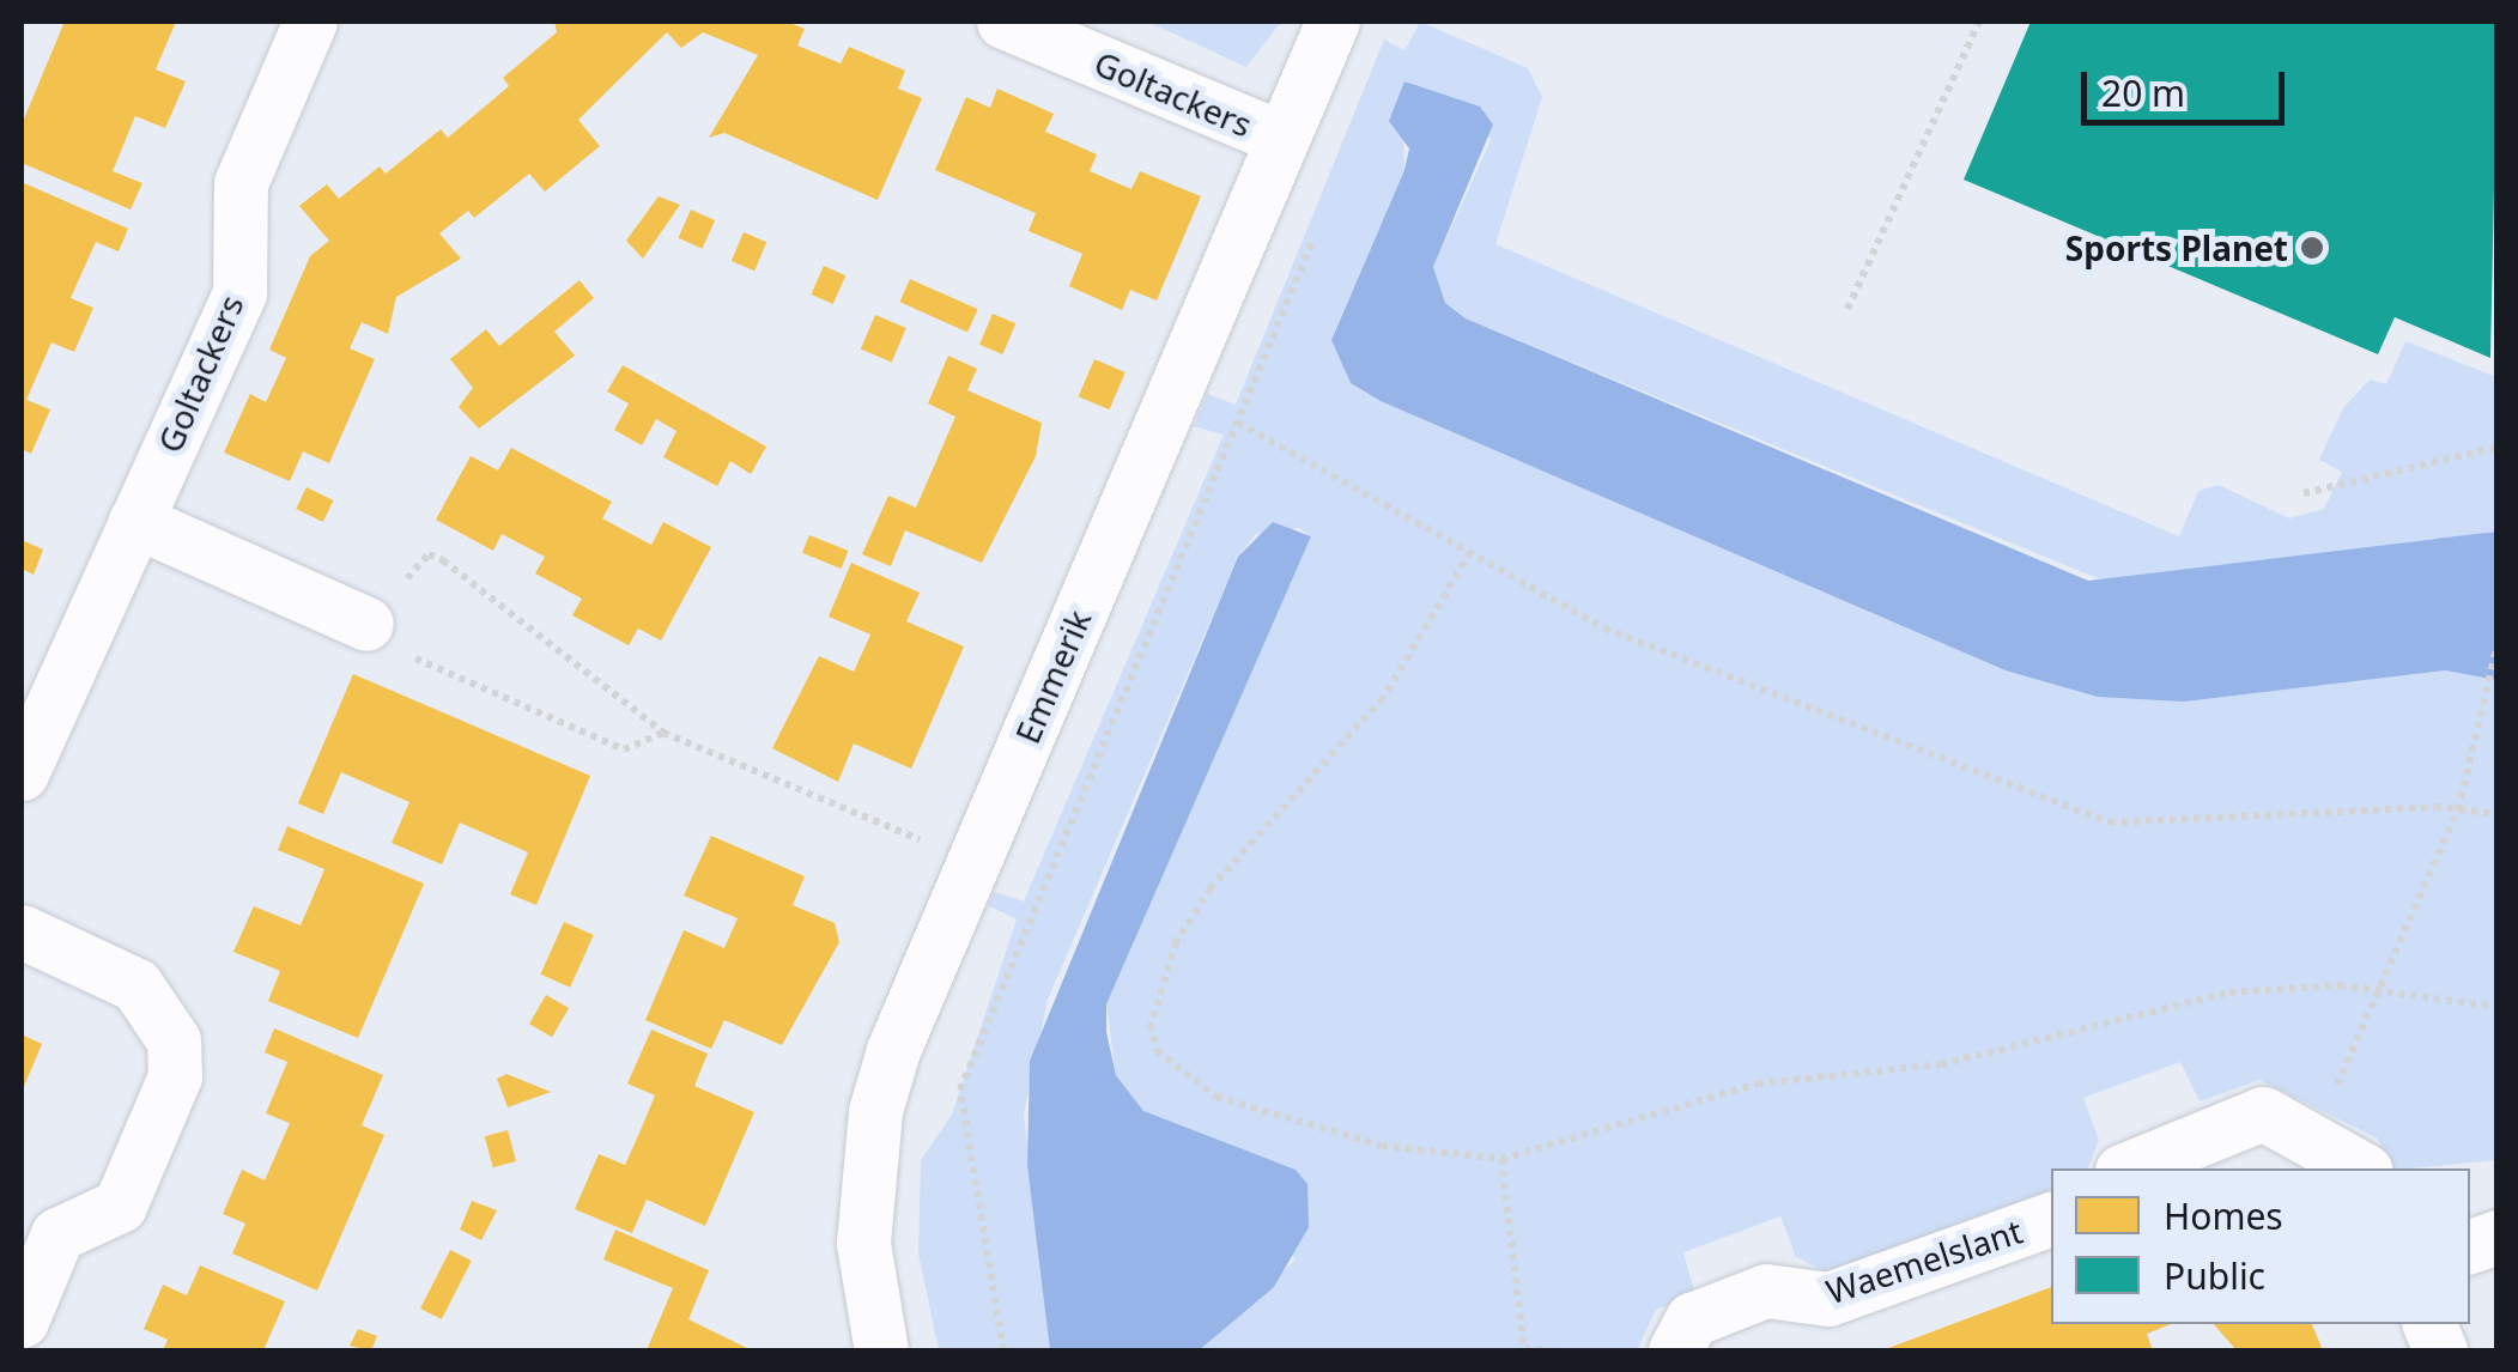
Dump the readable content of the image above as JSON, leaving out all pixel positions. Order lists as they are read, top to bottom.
{
  "streets": {
    "street": ["Goltackers", "Emmerik", "Waemelslant"]
  },
  "crossings": [
    ["Goltackers", "Emmerik"]
  ],
  "places": ["Sports Planet"],
  "legend": ["Homes", "Public"],
  "scale_bar": "20 m"
}
